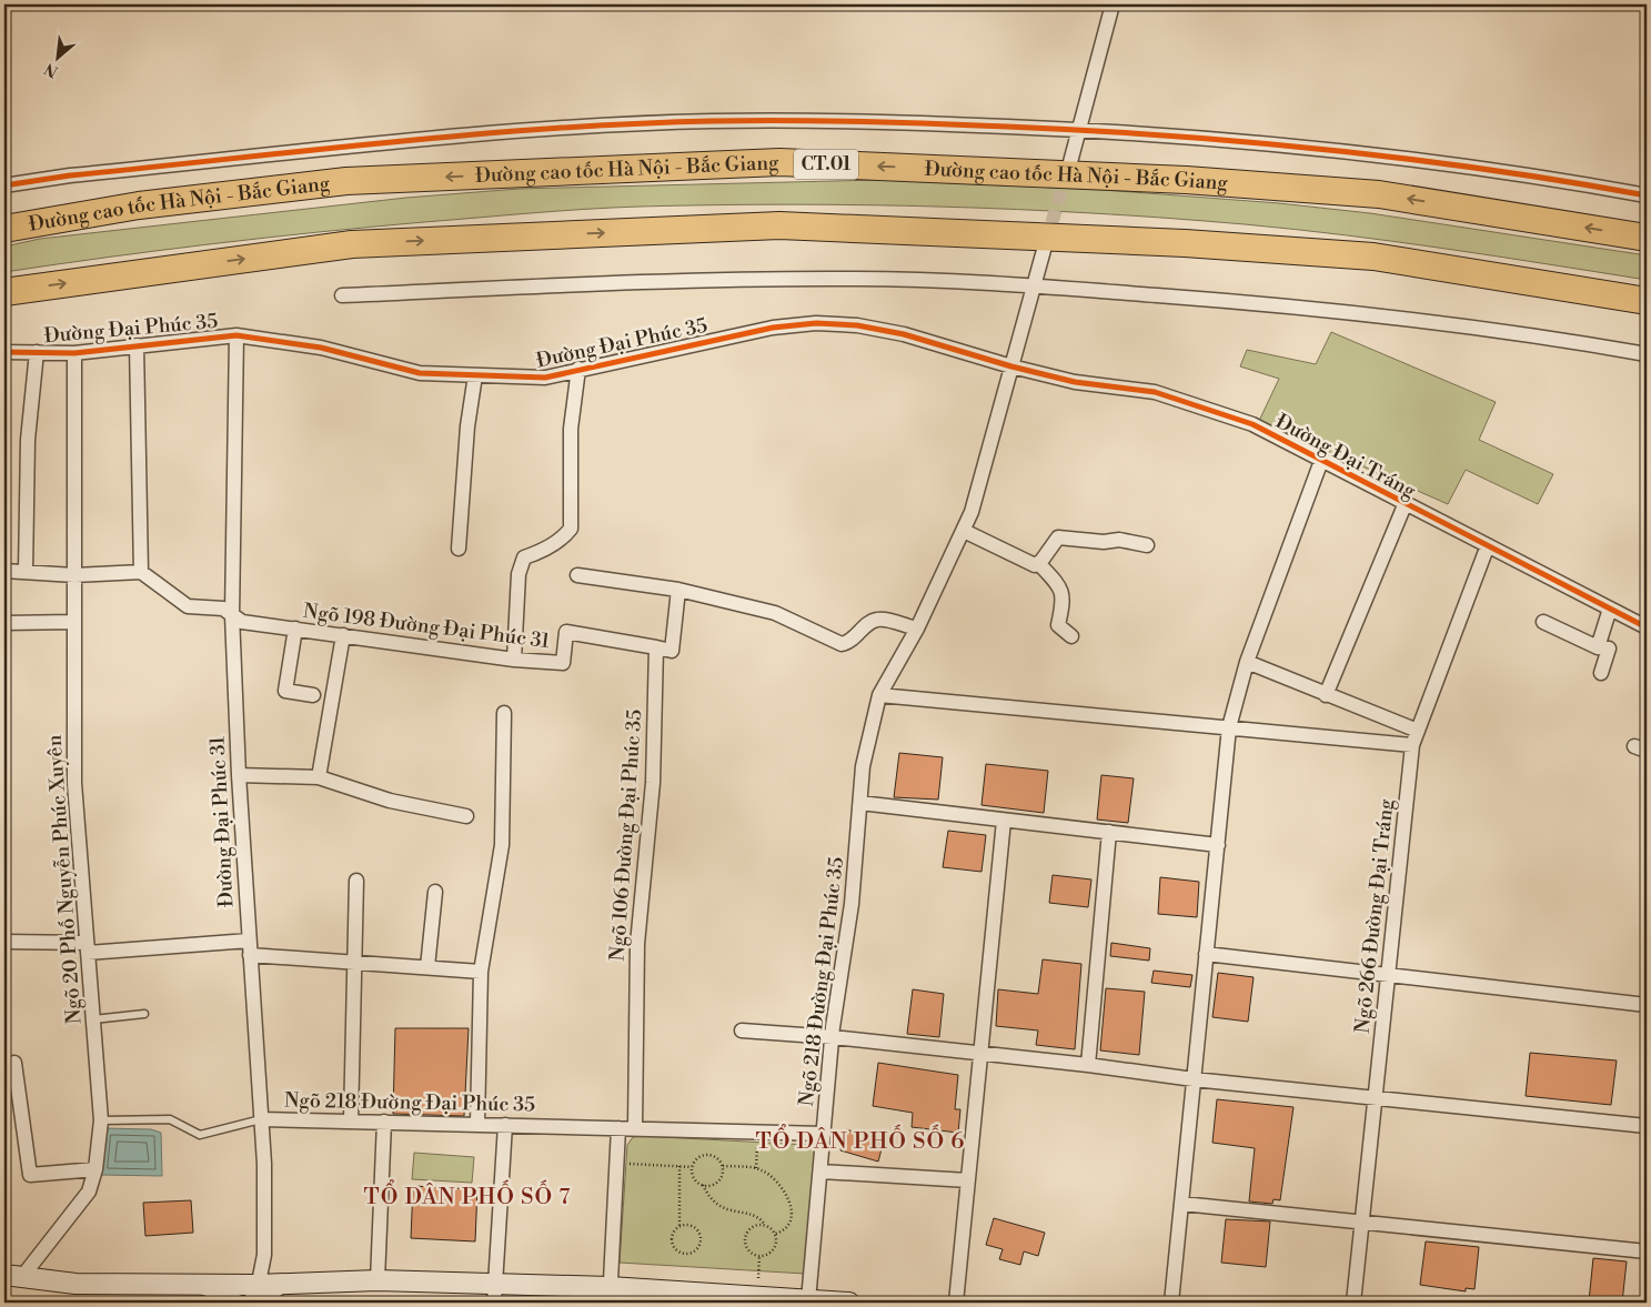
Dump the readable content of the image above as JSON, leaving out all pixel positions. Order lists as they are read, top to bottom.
{
  "streets": {
    "highway": ["CT.01", "Đường cao tốc Hà Nội - Bắc Giang"],
    "street": [
      "Đường Đại Phúc 35",
      "Đường Đại Tráng",
      "Ngõ 198 Đường Đại Phúc 31",
      "Đường Đại Phúc 31",
      "Ngõ 106 Đường Đại Phúc 35",
      "Ngõ 20 Phố Nguyễn Phúc Xuyên",
      "Ngõ 266 Đường Đại Tráng",
      "Ngõ 218 Đường Đại Phúc 35"
    ]
  },
  "crossings": [
    ["Đường Đại Phúc 35", "Đường Đại Tráng"],
    ["Đường Đại Phúc 35", "Đường Đại Phúc 31"],
    ["Đường Đại Phúc 35", "Ngõ 20 Phố Nguyễn Phúc Xuyên"],
    ["Đường Đại Phúc 35", "Ngõ 218 Đường Đại Phúc 35"],
    ["Đường Đại Tráng", "Ngõ 266 Đường Đại Tráng"],
    ["Đường Đại Tráng", "Ngõ 218 Đường Đại Phúc 35"],
    ["Ngõ 198 Đường Đại Phúc 31", "Đường Đại Phúc 31"],
    ["Ngõ 198 Đường Đại Phúc 31", "Ngõ 106 Đường Đại Phúc 35"],
    ["Đường Đại Phúc 31", "Ngõ 218 Đường Đại Phúc 35"],
    ["Ngõ 106 Đường Đại Phúc 35", "Ngõ 218 Đường Đại Phúc 35"]
  ],
  "districts": ["TỔ DÂN PHỐ SỐ 6", "TỔ DÂN PHỐ SỐ 7"],
  "north": "bottom left"
}
